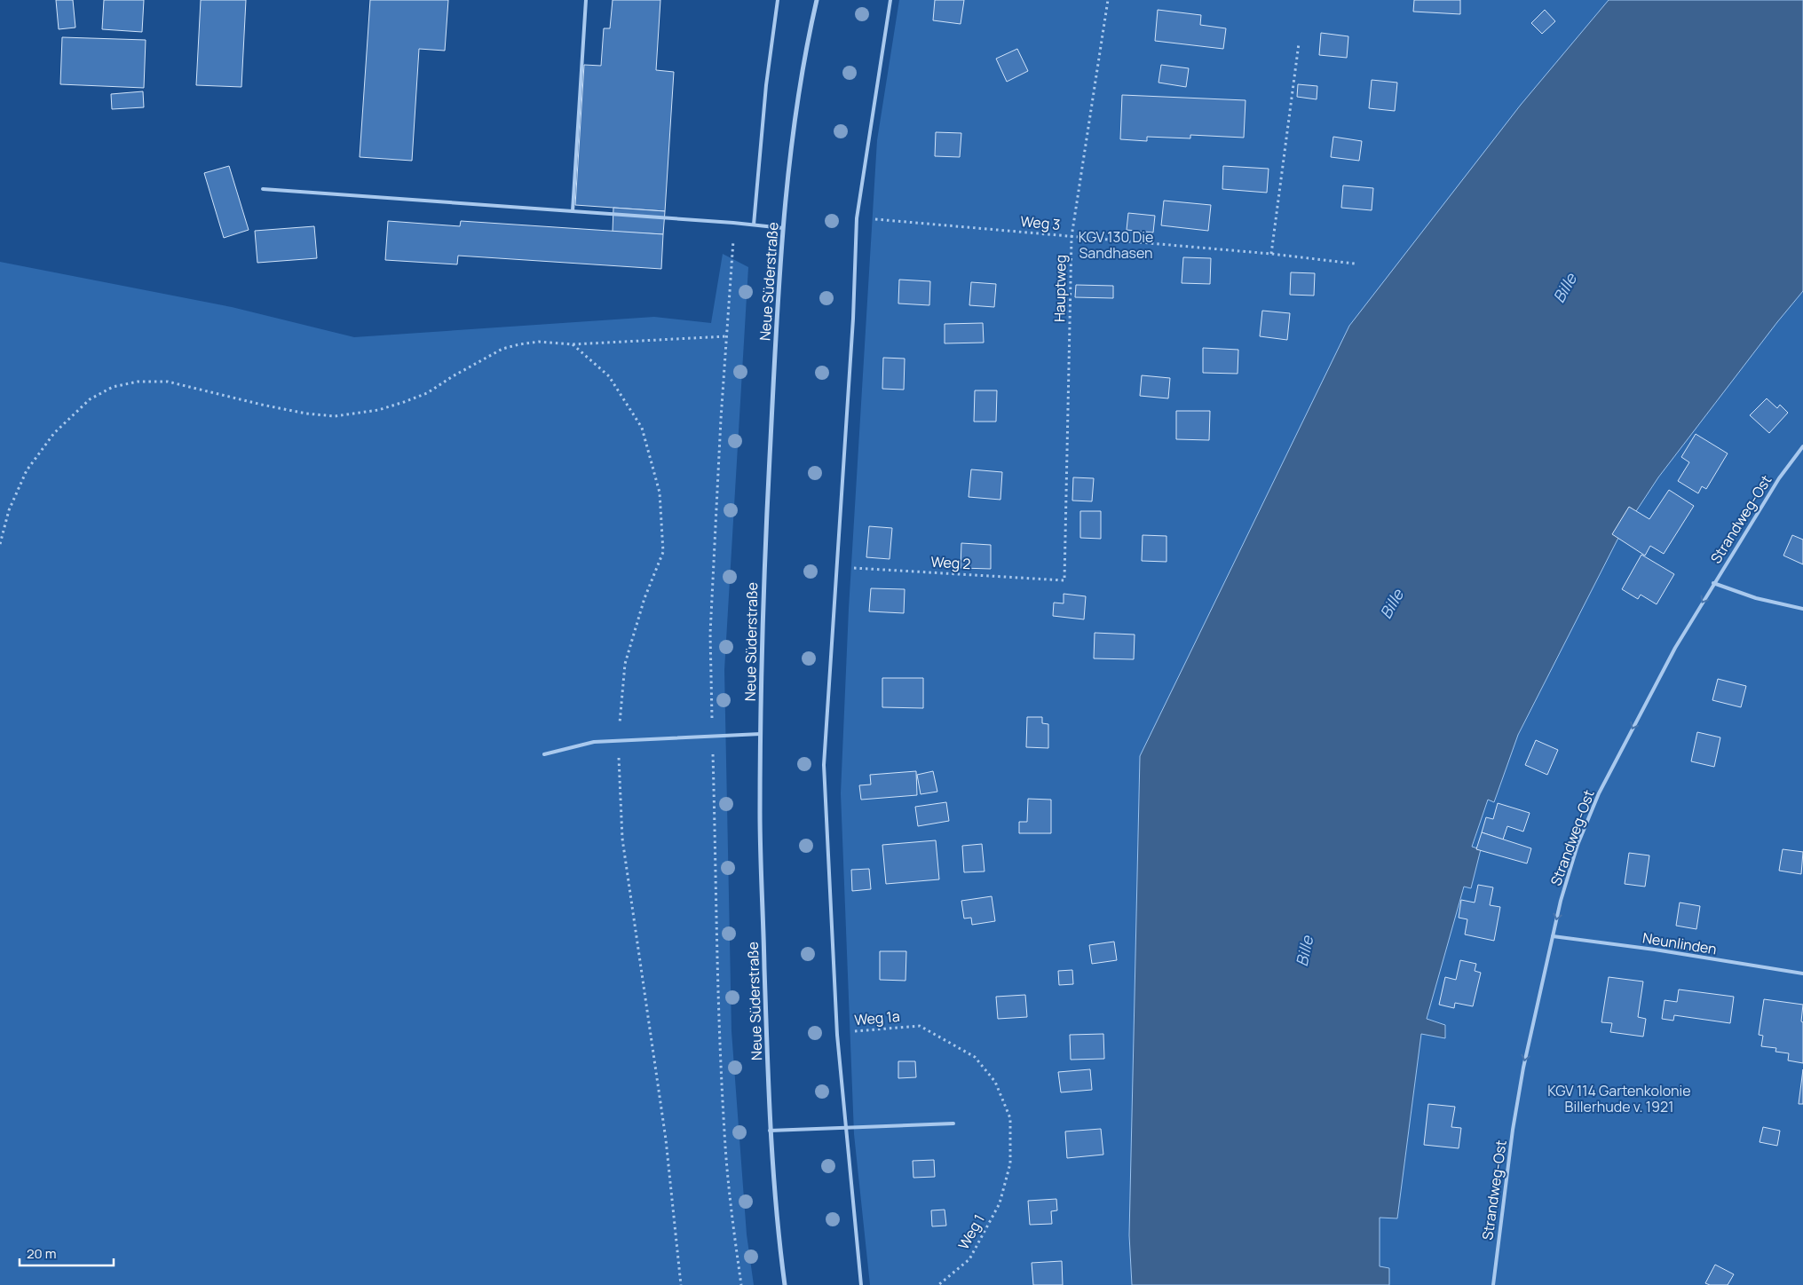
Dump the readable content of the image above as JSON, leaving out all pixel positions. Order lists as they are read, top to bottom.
{
  "streets": {
    "street": ["Neue Süderstraße"],
    "lane": ["Strandweg-Ost", "Neunlinden"],
    "path": [
      "Weg 3",
      "Hauptweg",
      "Weg 2",
      "Weg 1a",
      "Weg 1"
    ]
  },
  "crossings": [
    ["Weg 3", "Hauptweg"],
    ["Hauptweg", "Weg 2"],
    ["Strandweg-Ost", "Neunlinden"],
    ["Weg 1a", "Weg 1"]
  ],
  "one_way": ["Strandweg-Ost"],
  "water": ["Bille"],
  "parks": ["KGV 130 Die Sandhasen", "KGV 114 Gartenkolonie Billerhude v. 1921"],
  "scale_bar": "20 m"
}
